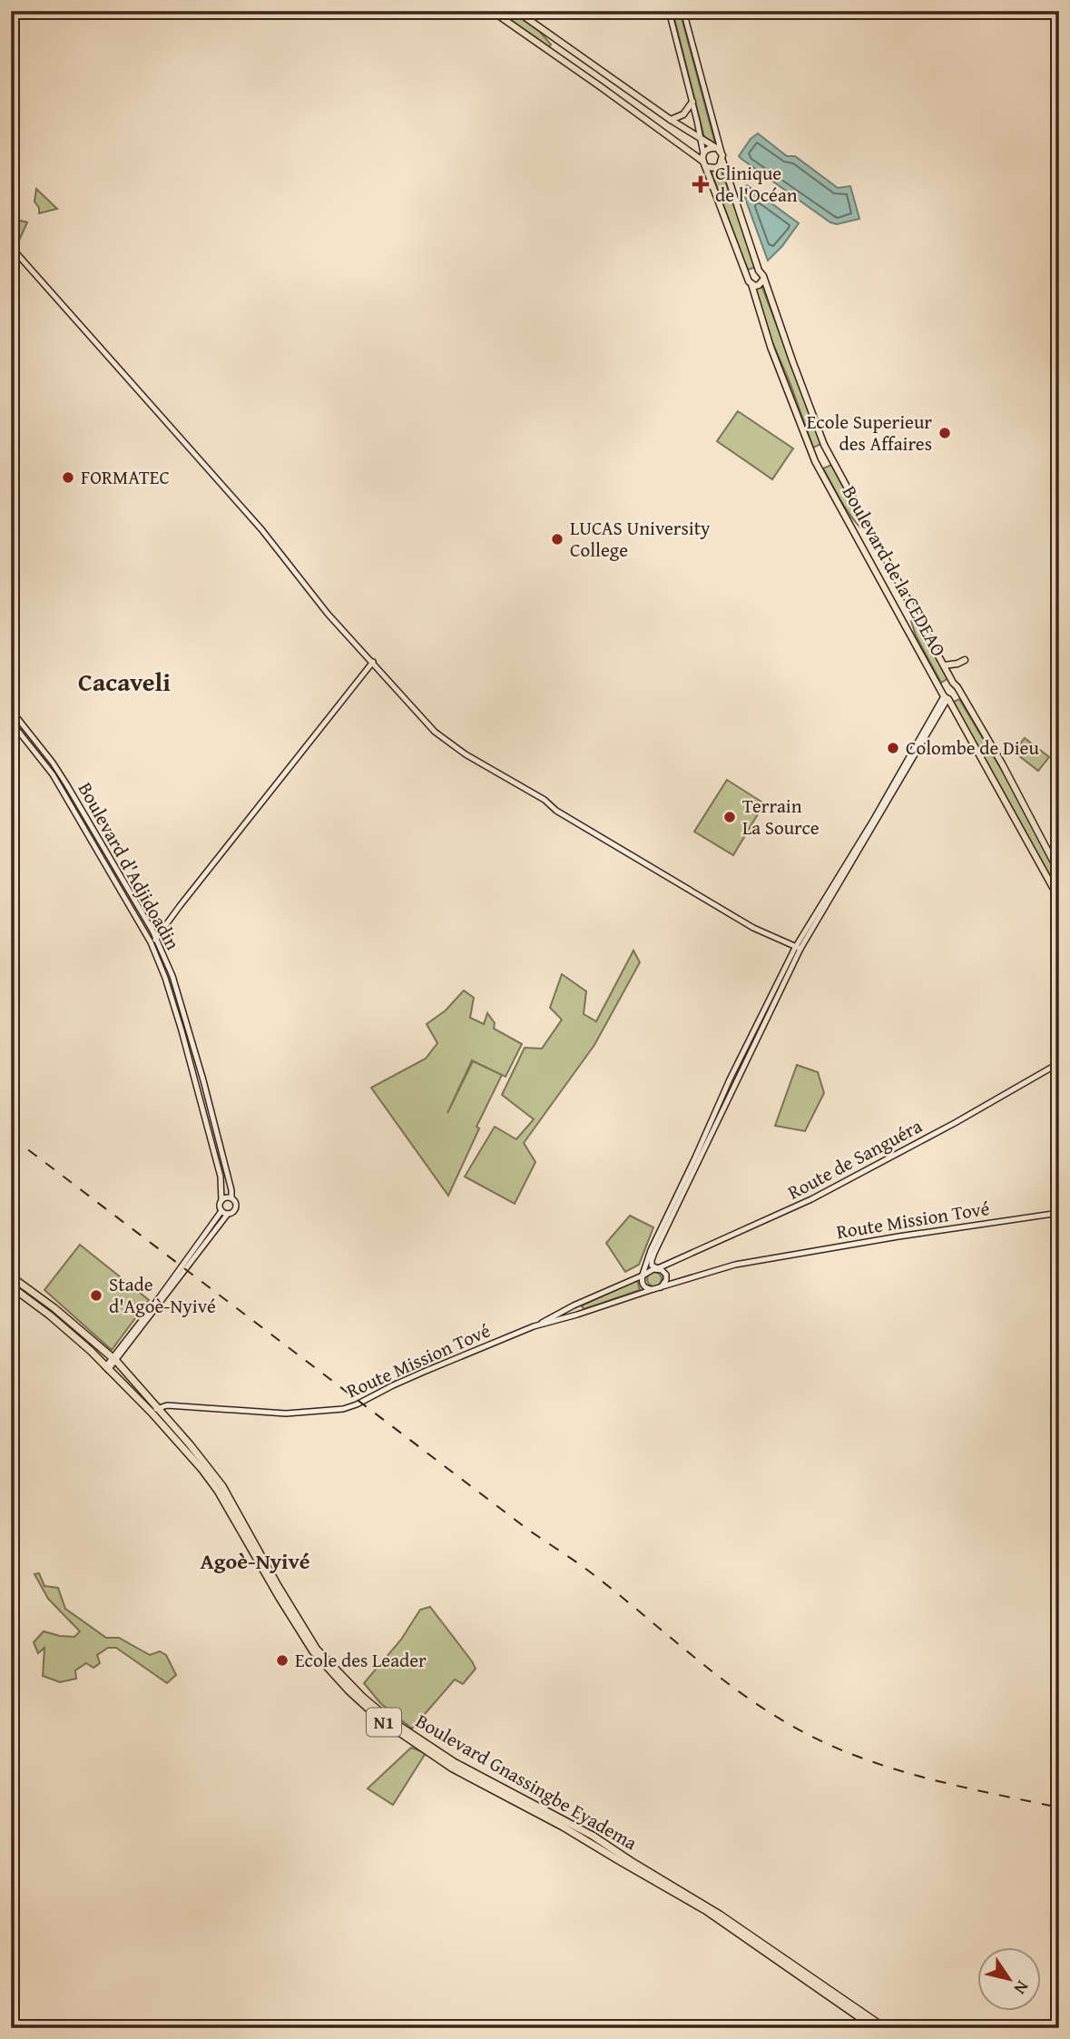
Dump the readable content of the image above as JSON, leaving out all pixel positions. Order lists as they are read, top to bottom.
{
  "streets": {
    "highway": ["N1", "Boulevard Gnassingbe Eyadema"],
    "main road": ["Boulevard de la CEDEAO"],
    "street": ["Boulevard d'Adjidoadin", "Route de Sanguéra", "Route Mission Tové"]
  },
  "crossings": [
    ["Route de Sanguéra", "Route Mission Tové"],
    ["Route Mission Tové", "Boulevard Gnassingbe Eyadema"]
  ],
  "districts": ["Cacaveli", "Agoè-Nyivé"],
  "places": {
    "health": ["Clinique de l'Océan"],
    "other": [
      "Ecole Superieur des Affaires",
      "FORMATEC",
      "LUCAS University College",
      "Colombe de Dieu",
      "Terrain La Source",
      "Stade d'Agoè-Nyivé",
      "Ecole des Leader"
    ]
  },
  "north": "bottom right"
}
